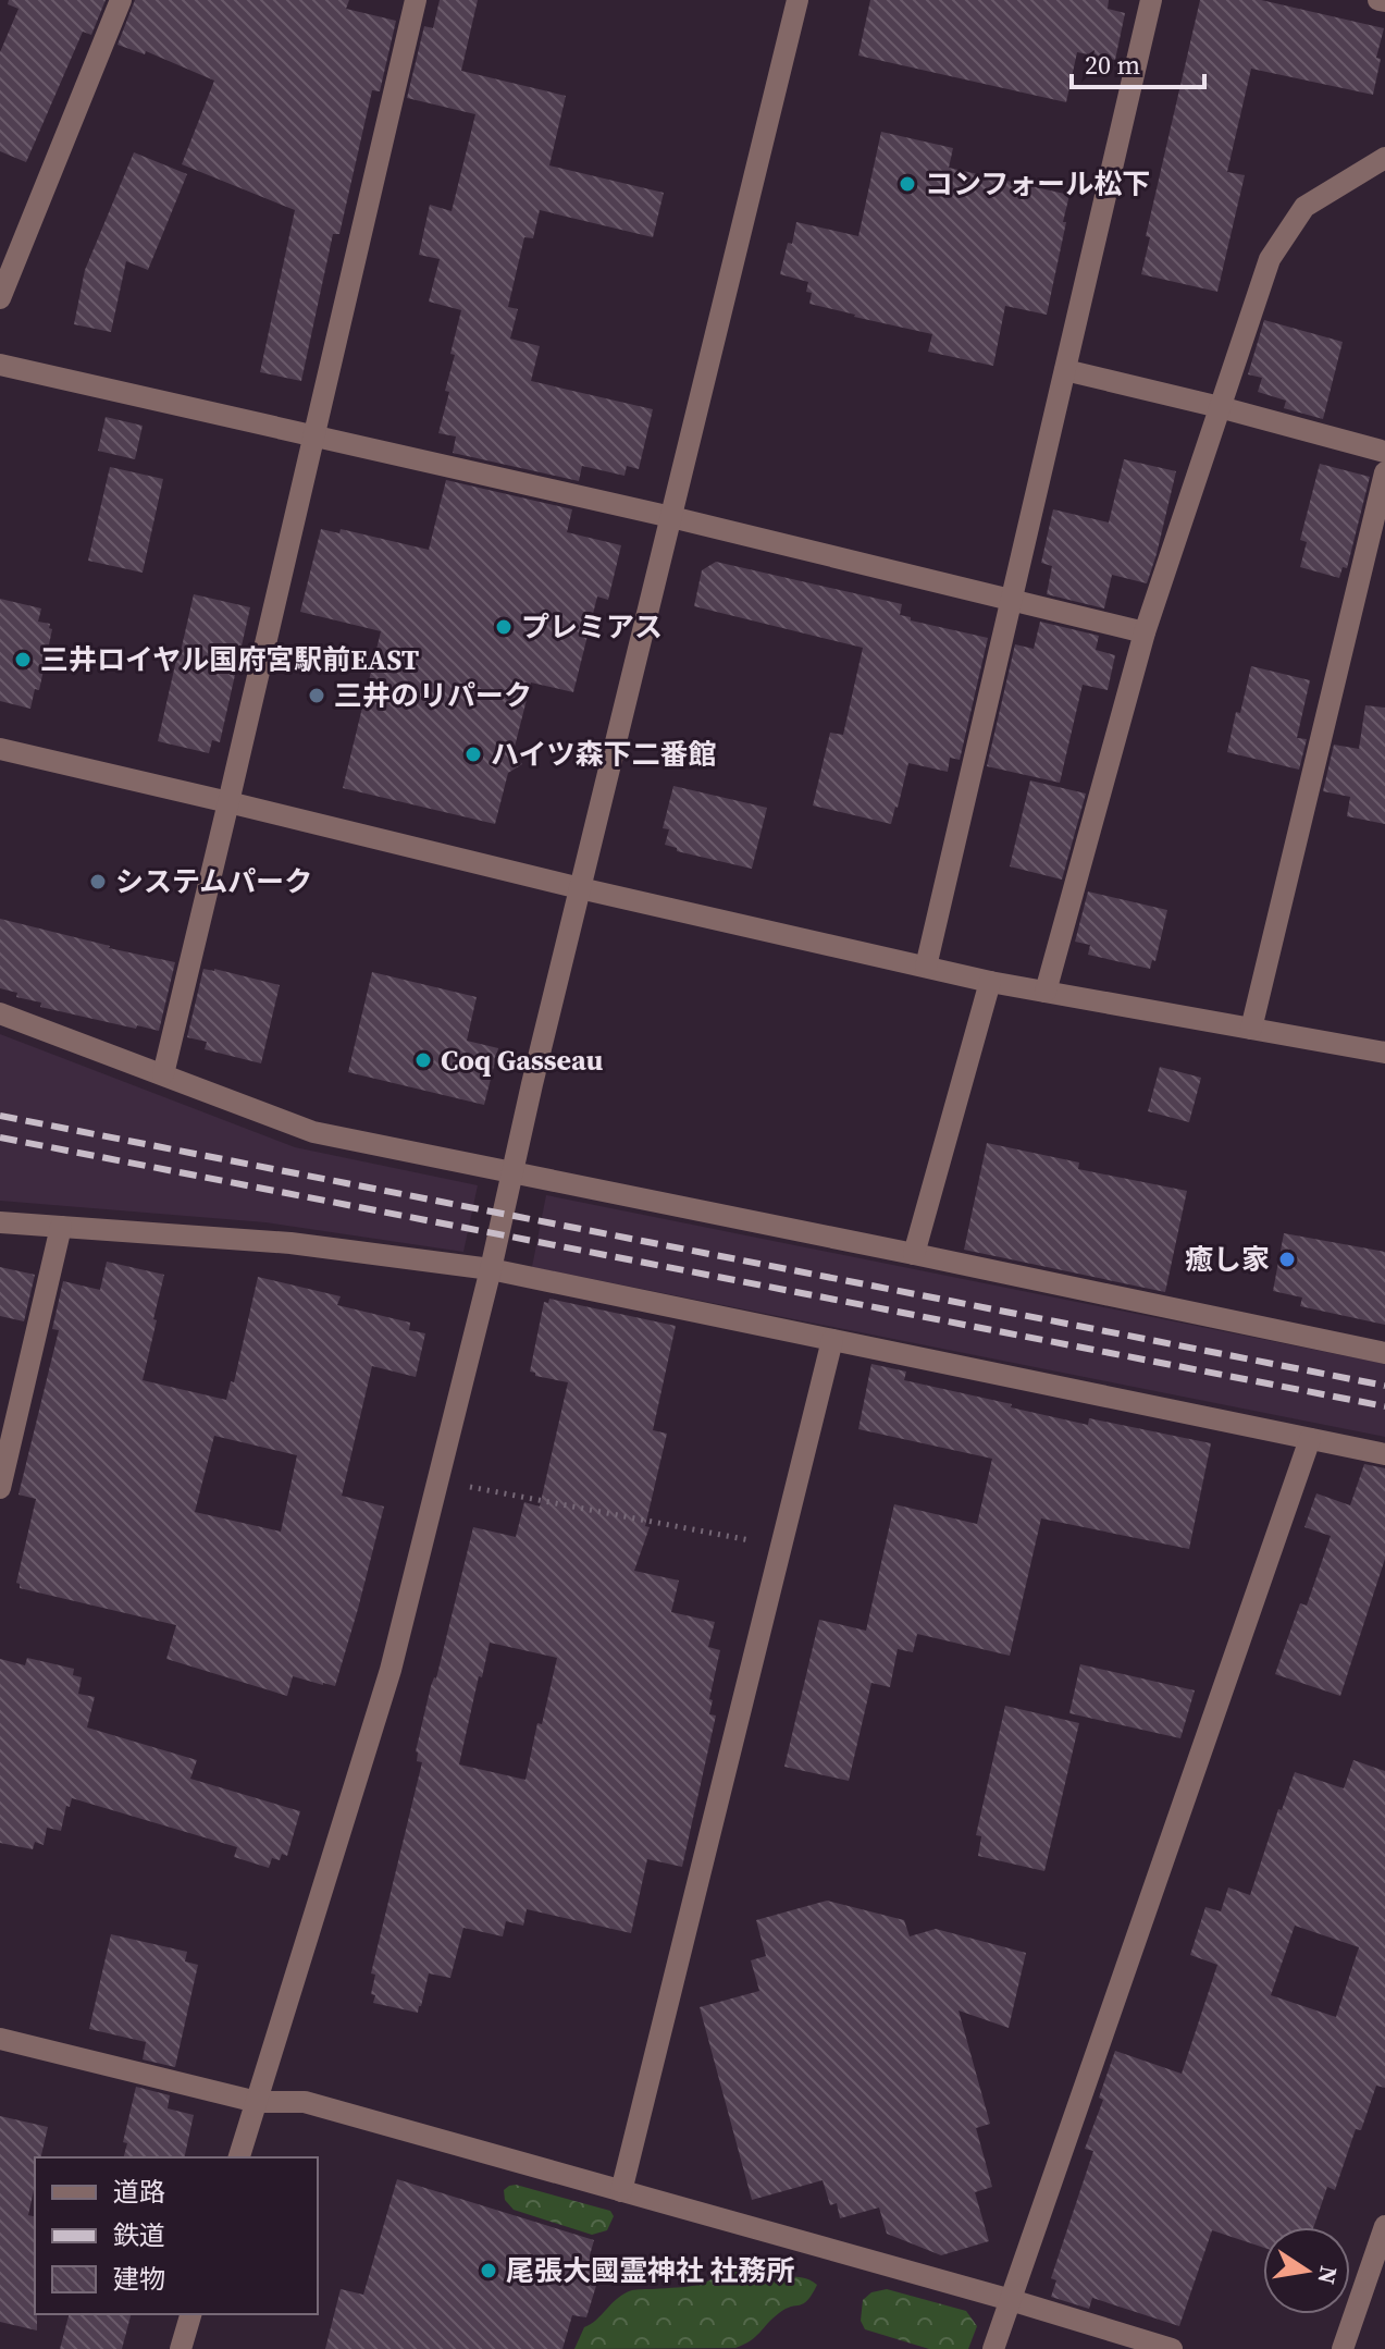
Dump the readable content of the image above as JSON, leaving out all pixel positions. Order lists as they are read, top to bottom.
{
  "places": [
    "コンフォール松下",
    "プレミアス",
    "三井ロイヤル国府宮駅前EAST",
    "三井のリパーク",
    "ハイツ森下二番館",
    "システムパーク",
    "Coq Gasseau",
    "癒し家",
    "尾張大國霊神社 社務所"
  ],
  "legend": ["道路", "鉄道", "建物"],
  "scale_bar": "20 m",
  "north": "right"
}
